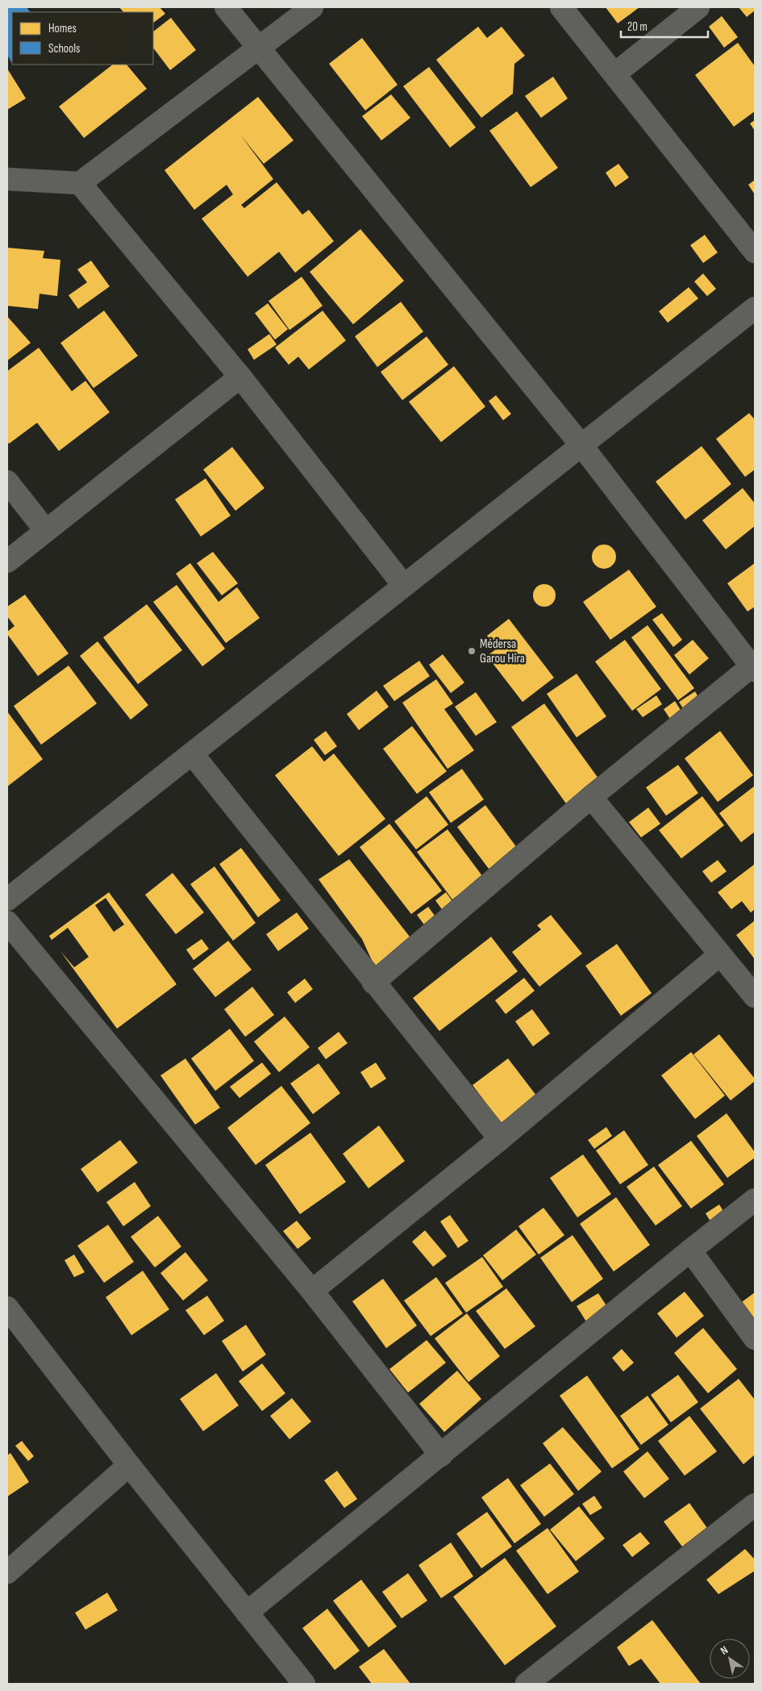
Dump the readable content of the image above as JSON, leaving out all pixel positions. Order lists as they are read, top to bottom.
{
  "places": ["Médersa Garou Hira"],
  "legend": ["Homes", "Schools"],
  "scale_bar": "20 m",
  "north": "top left"
}
